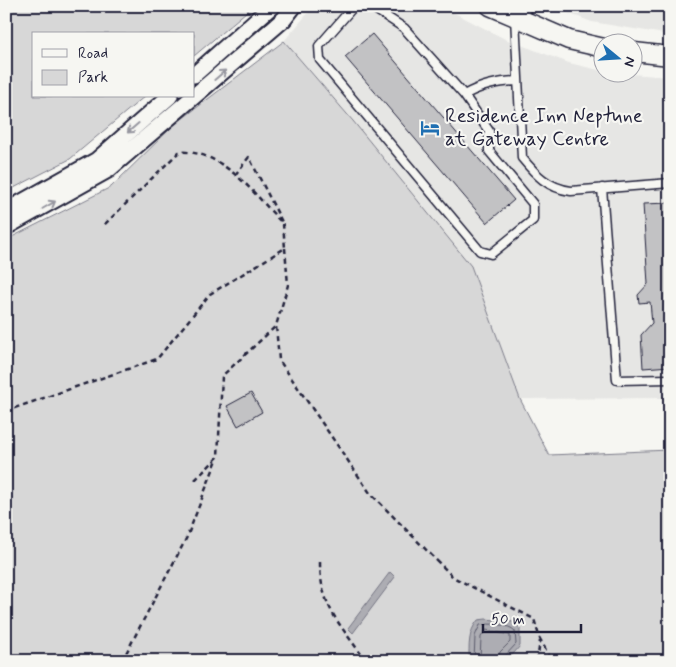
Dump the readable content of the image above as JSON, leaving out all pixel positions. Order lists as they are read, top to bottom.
{
  "places": {
    "hotel": ["Residence Inn Neptune at Gateway Centre"]
  },
  "legend": ["Road", "Park"],
  "scale_bar": "50 m",
  "north": "right"
}
